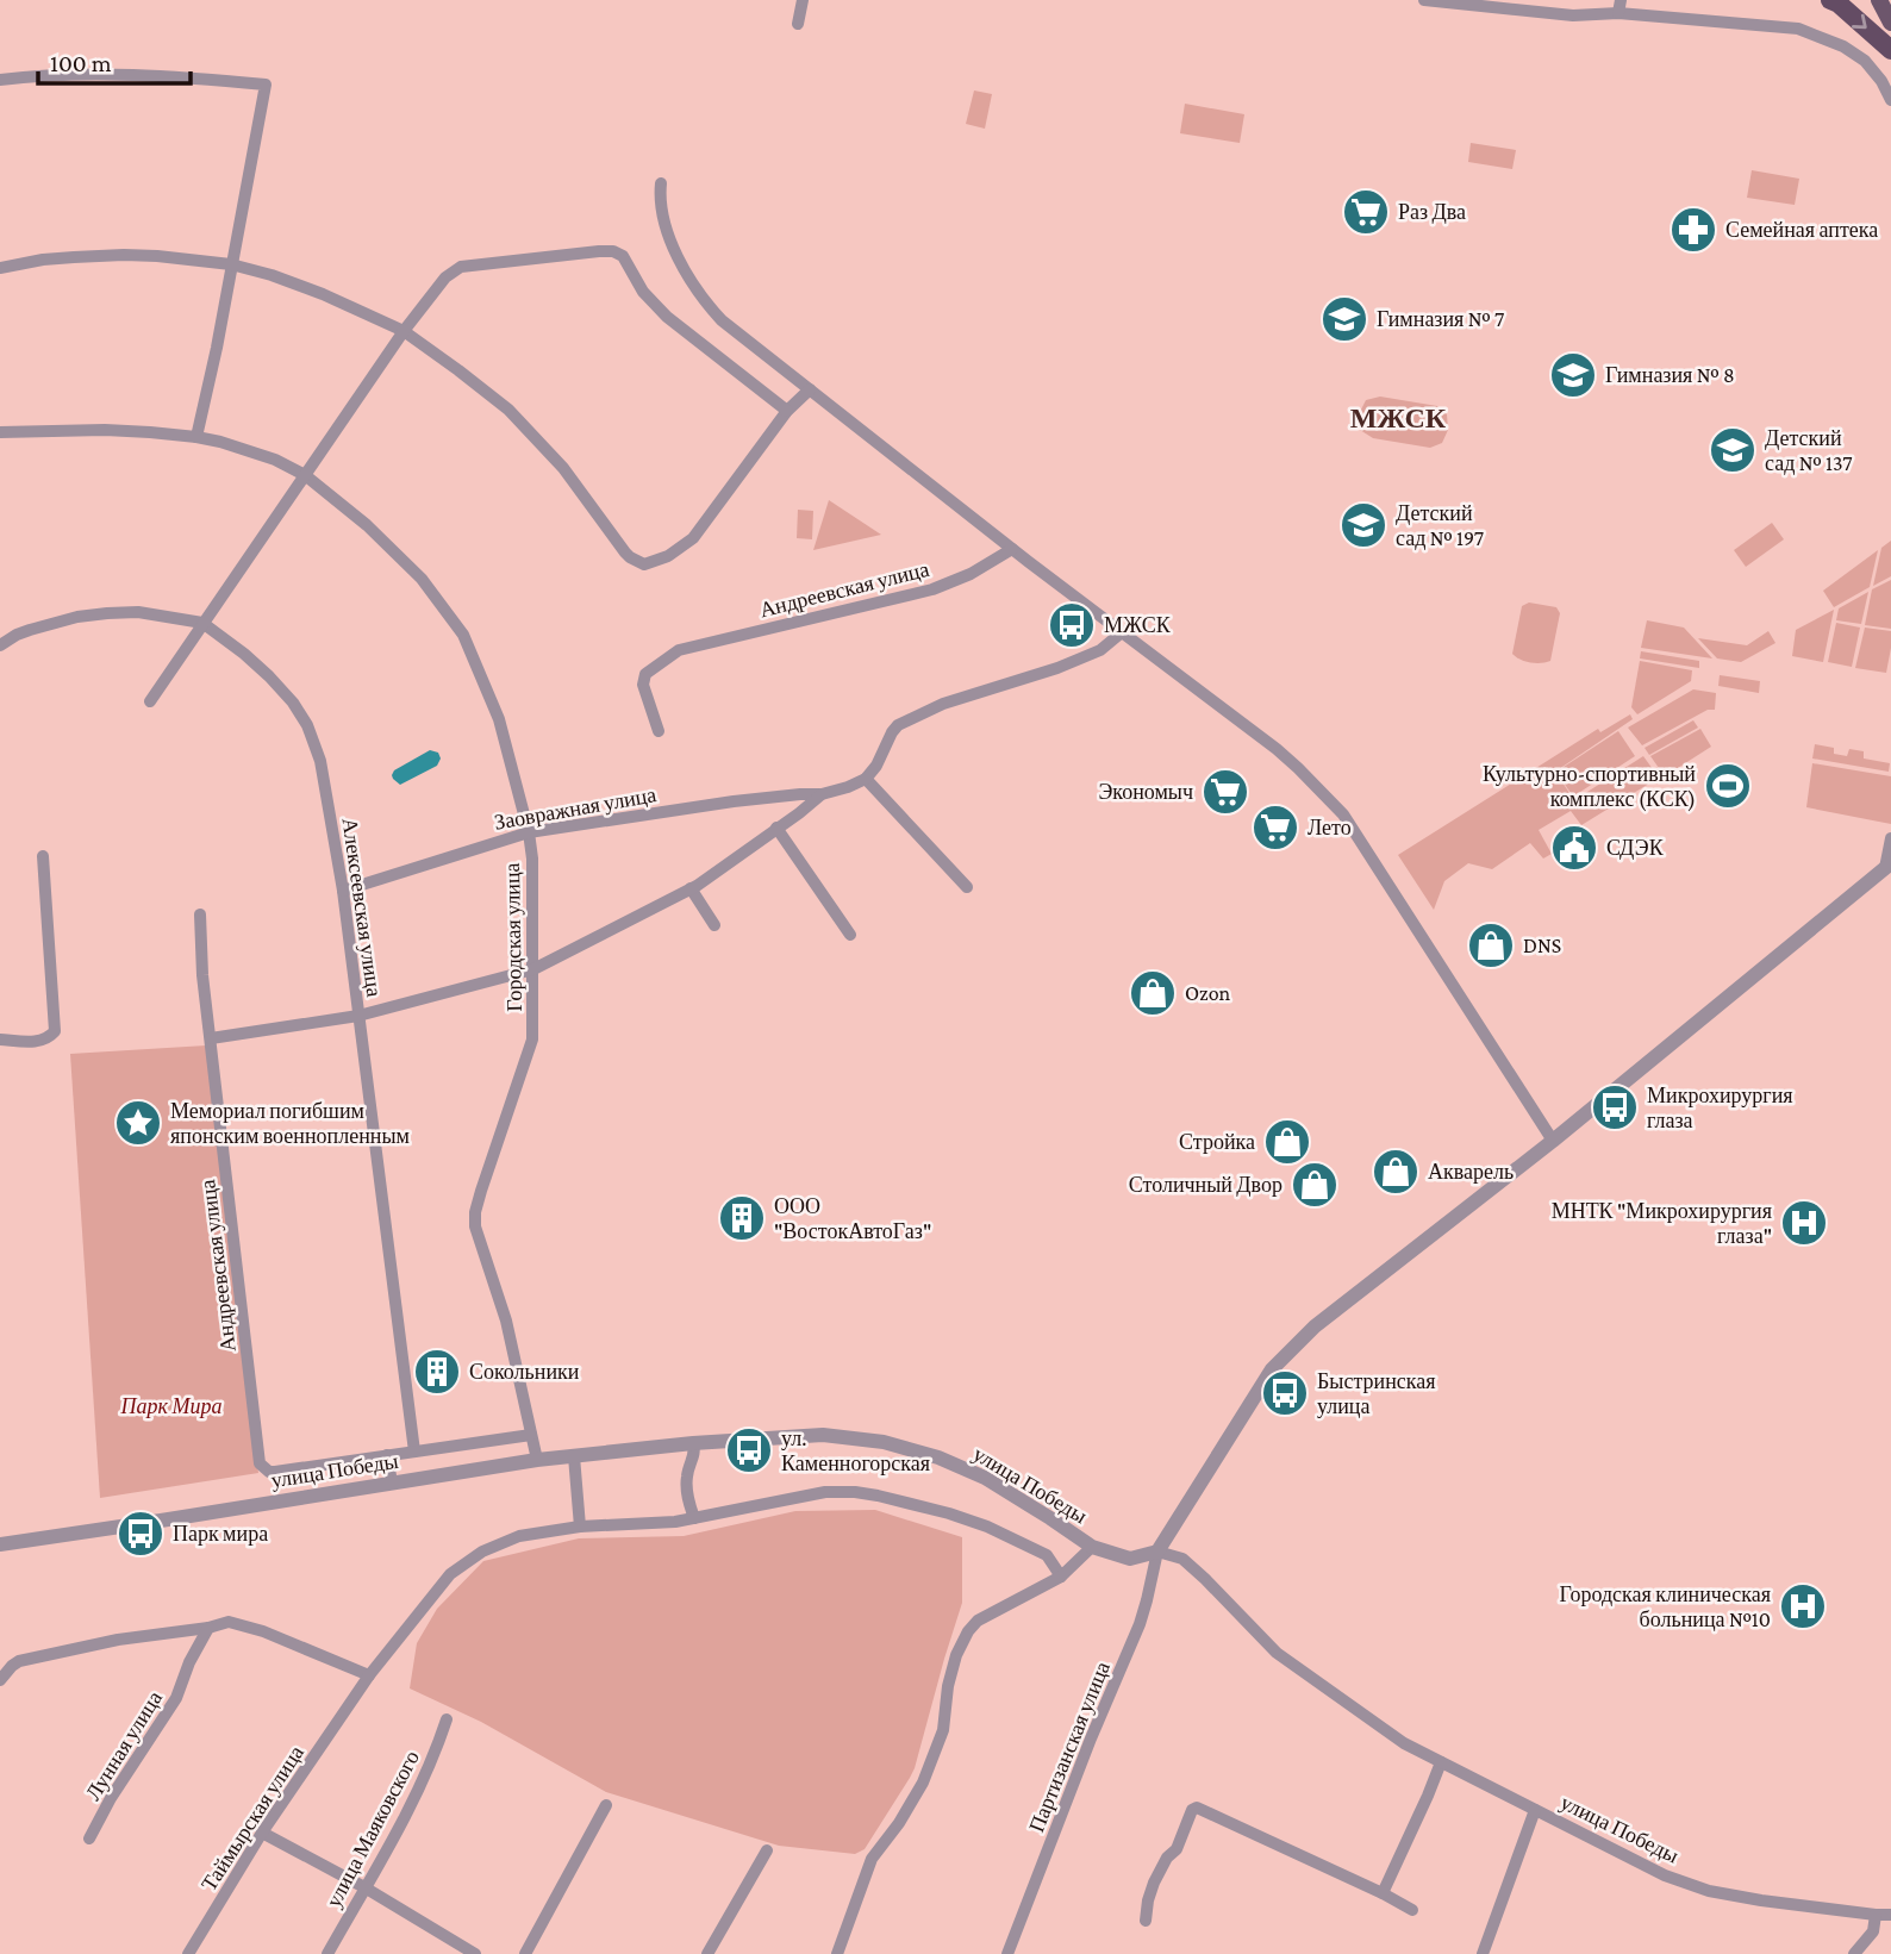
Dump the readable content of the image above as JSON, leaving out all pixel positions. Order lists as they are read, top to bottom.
{
  "streets": {
    "street": [
      "Андреевская улица",
      "Заовражная улица",
      "Алексеевская улица",
      "Городская улица",
      "улица Победы",
      "Лунная улица",
      "Партизанская улица",
      "Таймырская улица",
      "улица Маяковского"
    ]
  },
  "crossings": [
    ["Заовражная улица", "Алексеевская улица"],
    ["Заовражная улица", "Городская улица"],
    ["Городская улица", "улица Победы"],
    ["улица Победы", "Партизанская улица"]
  ],
  "districts": ["МЖСК"],
  "parks": ["Парк Мира"],
  "places": {
    "supermarket": ["Раз Два", "Экономыч", "Лето"],
    "pharmacy": ["Семейная аптека"],
    "school or university": [
      "Гимназия № 7",
      "Гимназия № 8",
      "Детский сад № 137",
      "Детский сад № 197"
    ],
    "bus stop": [
      "МЖСК",
      "Микрохирургия глаза",
      "Быстринская улица",
      "ул. Каменногорская",
      "Парк мира"
    ],
    "sports": ["Культурно-спортивный комплекс (КСК)"],
    "public building": ["СДЭК"],
    "shop": [
      "DNS",
      "Ozon",
      "Стройка",
      "Акварель",
      "Столичный Двор"
    ],
    "place": ["Мемориал погибшим японским военнопленным"],
    "building": ["ООО \"ВостокАвтоГаз\"", "Сокольники"],
    "hospital": ["МНТК \"Микрохирургия глаза\"", "Городская клиническая больница №10"]
  },
  "scale_bar": "100 m"
}
